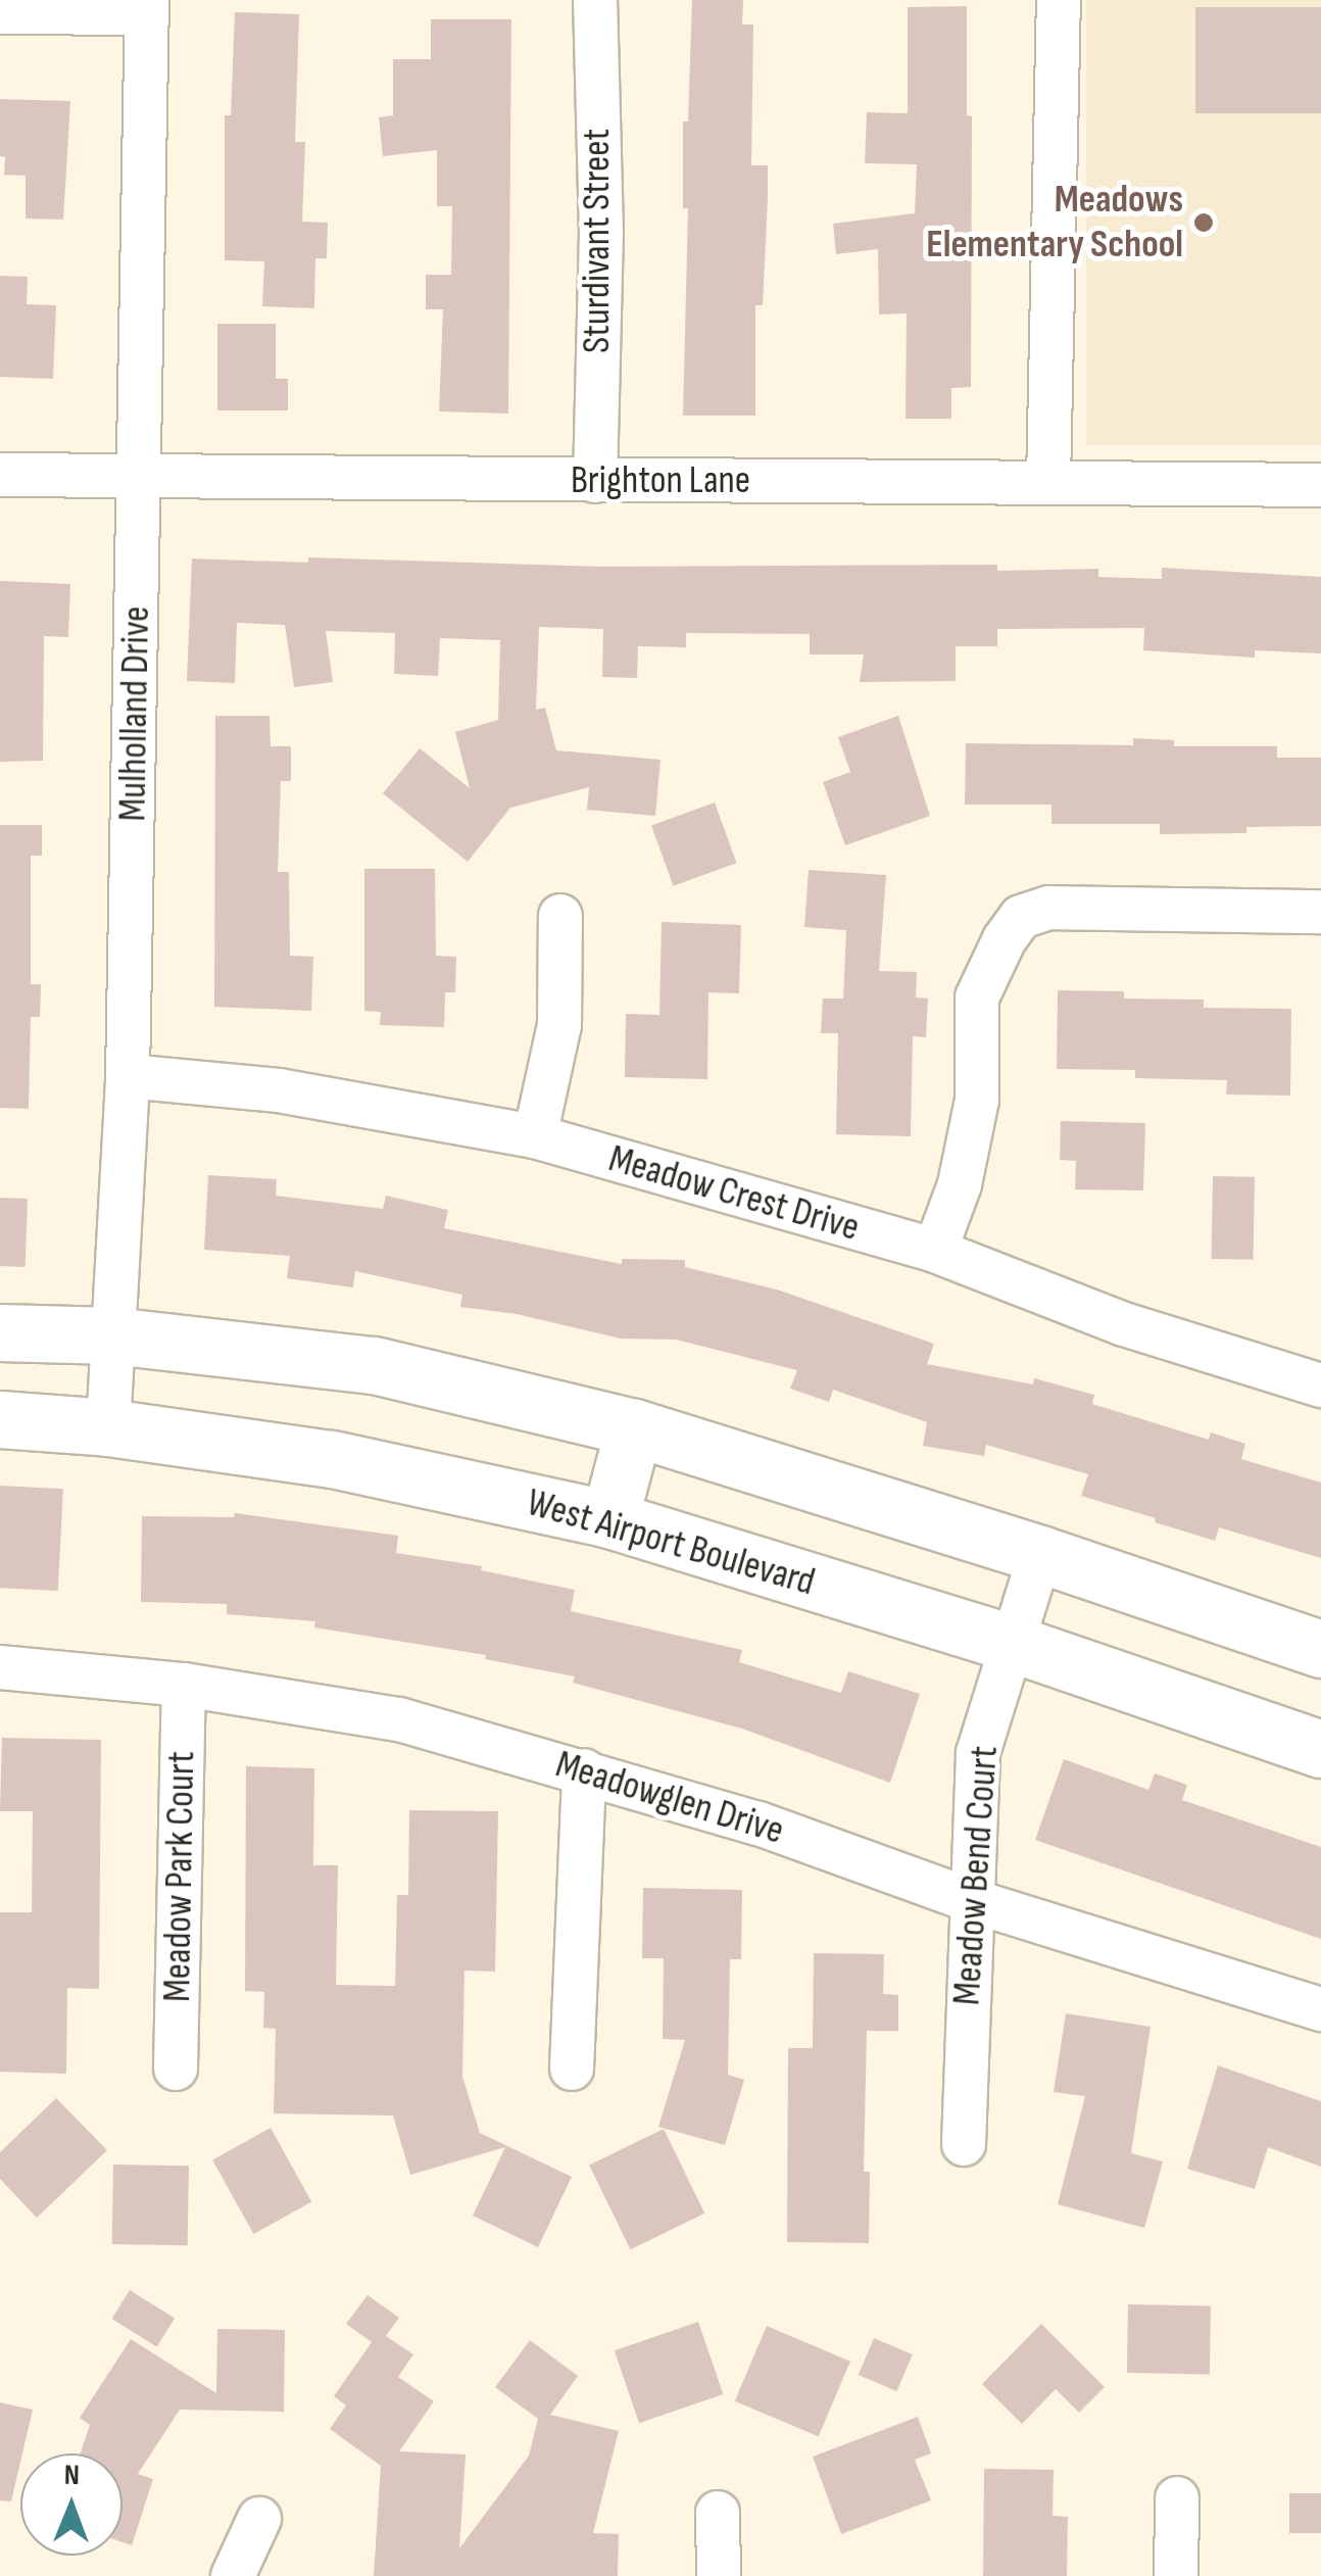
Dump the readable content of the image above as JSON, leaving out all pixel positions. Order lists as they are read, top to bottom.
{
  "streets": {
    "main road": ["West Airport Boulevard"],
    "street": [
      "Sturdivant Street",
      "Brighton Lane",
      "Mulholland Drive",
      "Meadow Crest Drive",
      "Meadowglen Drive",
      "Meadow Bend Court",
      "Meadow Park Court"
    ]
  },
  "crossings": [
    ["Sturdivant Street", "Brighton Lane"],
    ["Brighton Lane", "Mulholland Drive"],
    ["Mulholland Drive", "Meadow Crest Drive"],
    ["Mulholland Drive", "West Airport Boulevard"],
    ["West Airport Boulevard", "Meadow Bend Court"],
    ["Meadowglen Drive", "Meadow Bend Court"],
    ["Meadowglen Drive", "Meadow Park Court"]
  ],
  "places": ["Meadows Elementary School"],
  "north": "top"
}
